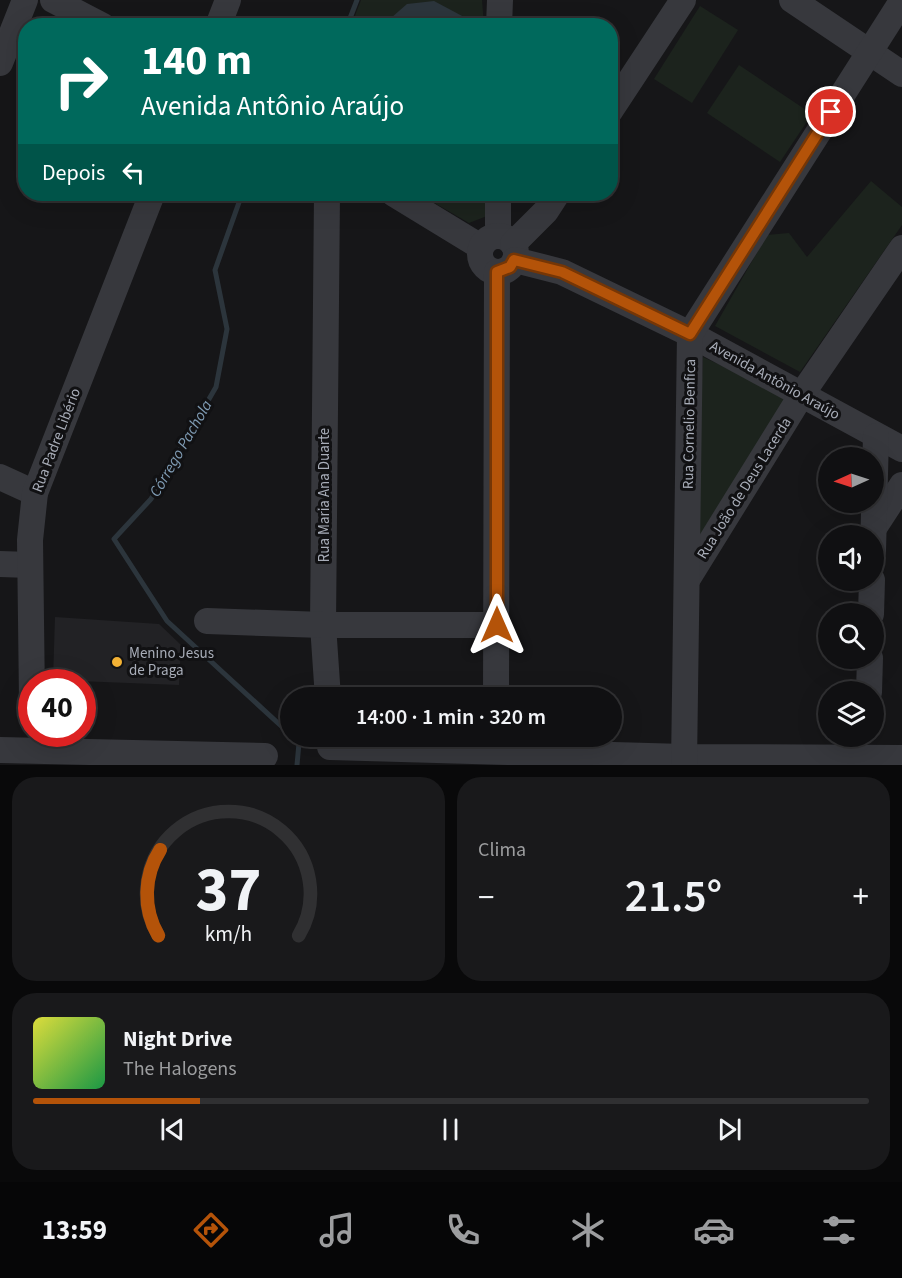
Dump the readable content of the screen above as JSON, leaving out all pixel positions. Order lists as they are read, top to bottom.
{
  "streets": {
    "street": [
      "Avenida Antônio Araújo",
      "Rua Cornelio Benfica",
      "Rua Padre Libério",
      "Rua João de Deus Lacerda",
      "Rua Maria Ana Duarte"
    ]
  },
  "crossings": [
    ["Avenida Antônio Araújo", "Rua Cornelio Benfica"],
    ["Avenida Antônio Araújo", "Rua João de Deus Lacerda"],
    ["Rua Cornelio Benfica", "Rua João de Deus Lacerda"]
  ],
  "water": ["Córrego Pachola"],
  "places": ["Menino Jesus de Praga"],
  "north": "left",
  "page": {
    "turn": ["140 m", "Avenida Antônio Araújo"],
    "then": "Depois",
    "limit": "40",
    "trip": "14:00 · 1 min · 320 m",
    "tile": "Clima",
    "heat": ["−", "21.5°", "+"],
    "song": ["Night Drive", "The Halogens"],
    "tabs": "13:59",
    "gauge": ["37", "km/h"]
  }
}
